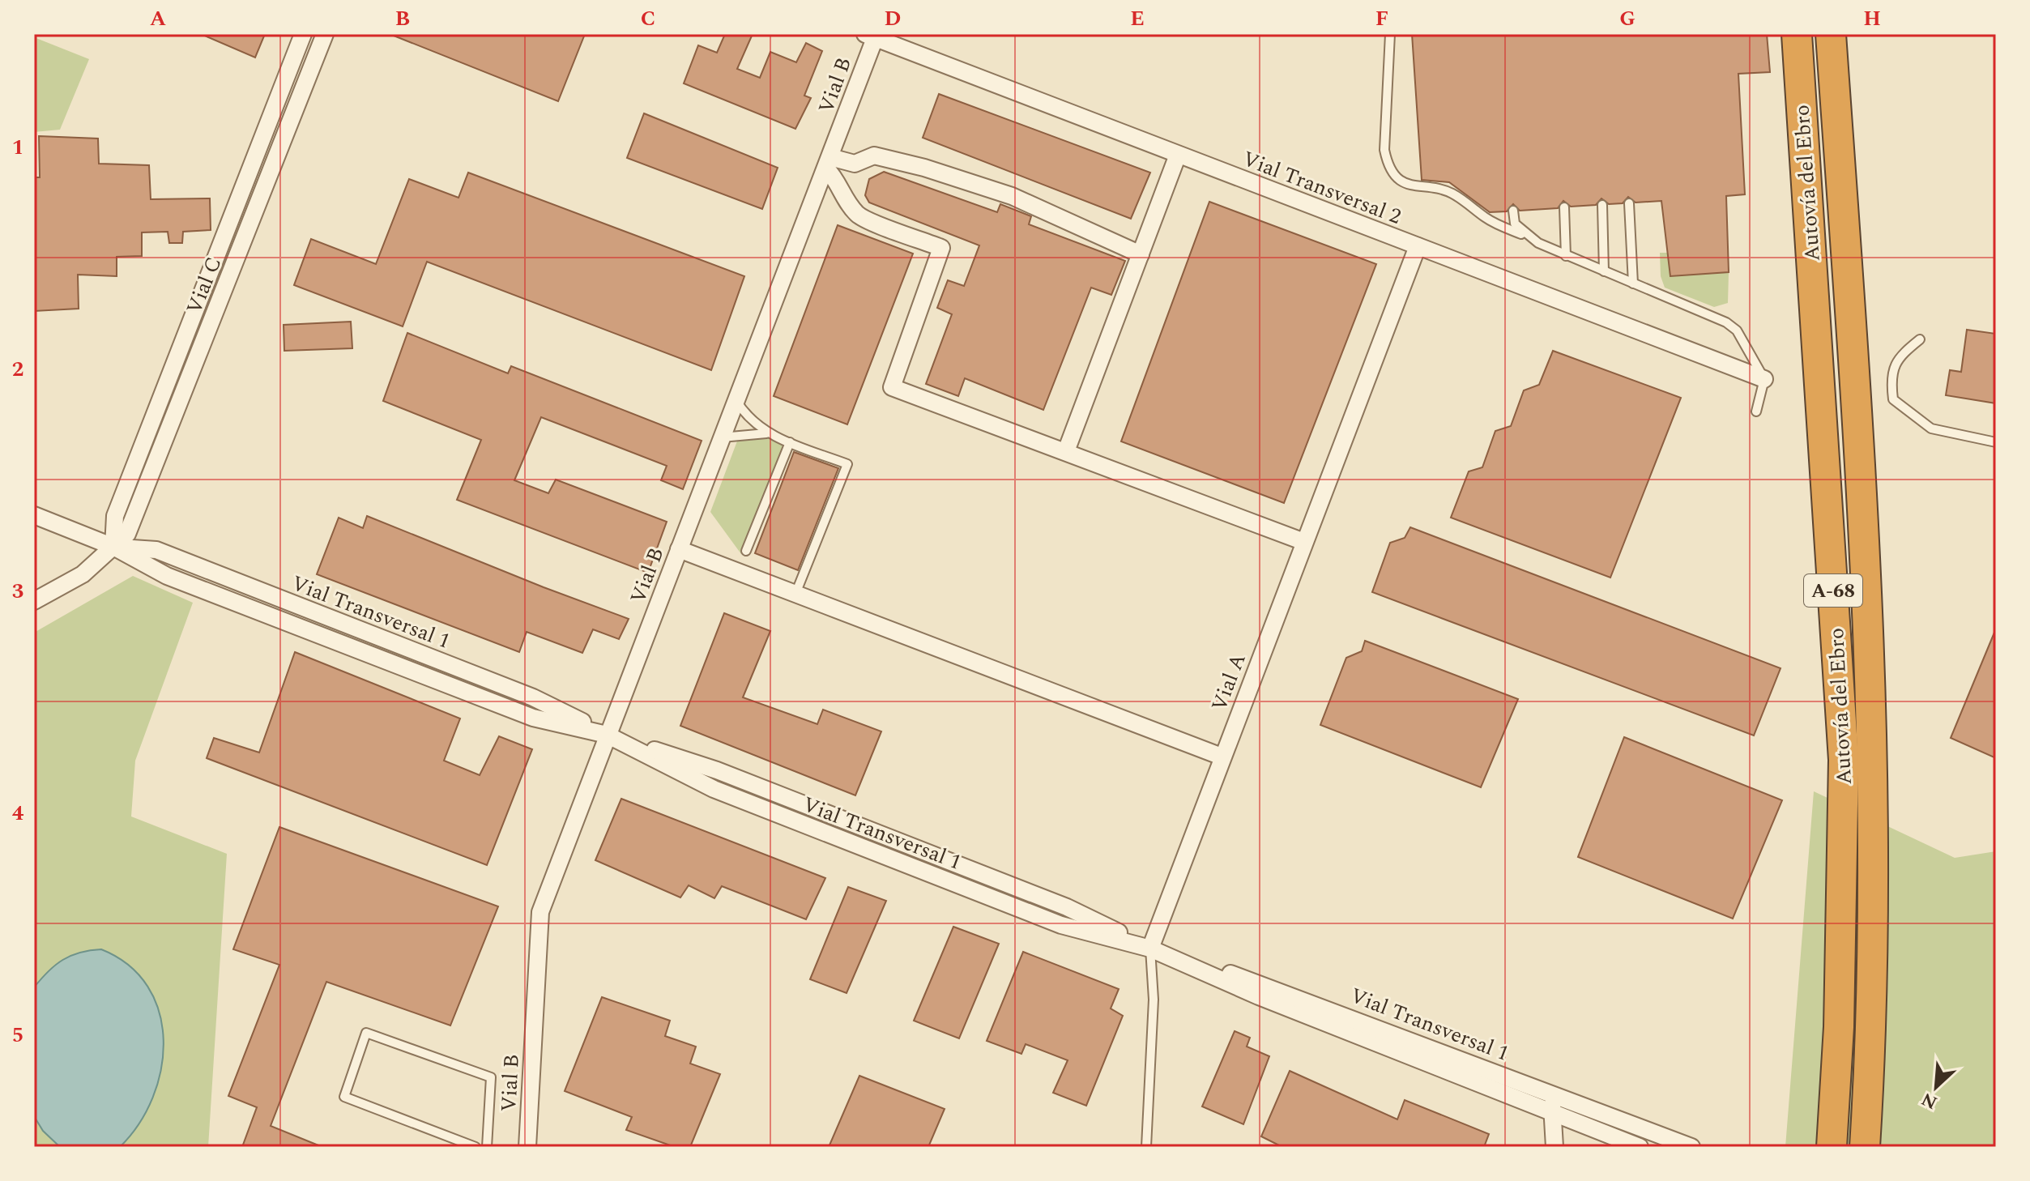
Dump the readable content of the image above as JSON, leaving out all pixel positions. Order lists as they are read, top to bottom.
{
  "streets": {
    "highway": ["Autovía del Ebro", "A-68"],
    "street": [
      "Vial B",
      "Vial Transversal 2",
      "Vial C",
      "Vial Transversal 1",
      "Vial A"
    ]
  },
  "crossings": [
    ["Vial B", "Vial Transversal 2"],
    ["Vial B", "Vial Transversal 1"],
    ["Vial Transversal 2", "Vial A"],
    ["Vial C", "Vial Transversal 1"],
    ["Vial Transversal 1", "Vial A"]
  ],
  "north": "bottom left",
  "grid": {
    "columns": [
      "A",
      "B",
      "C",
      "D",
      "E",
      "F",
      "G",
      "H"
    ],
    "rows": [
      "1",
      "2",
      "3",
      "4",
      "5"
    ]
  }
}
